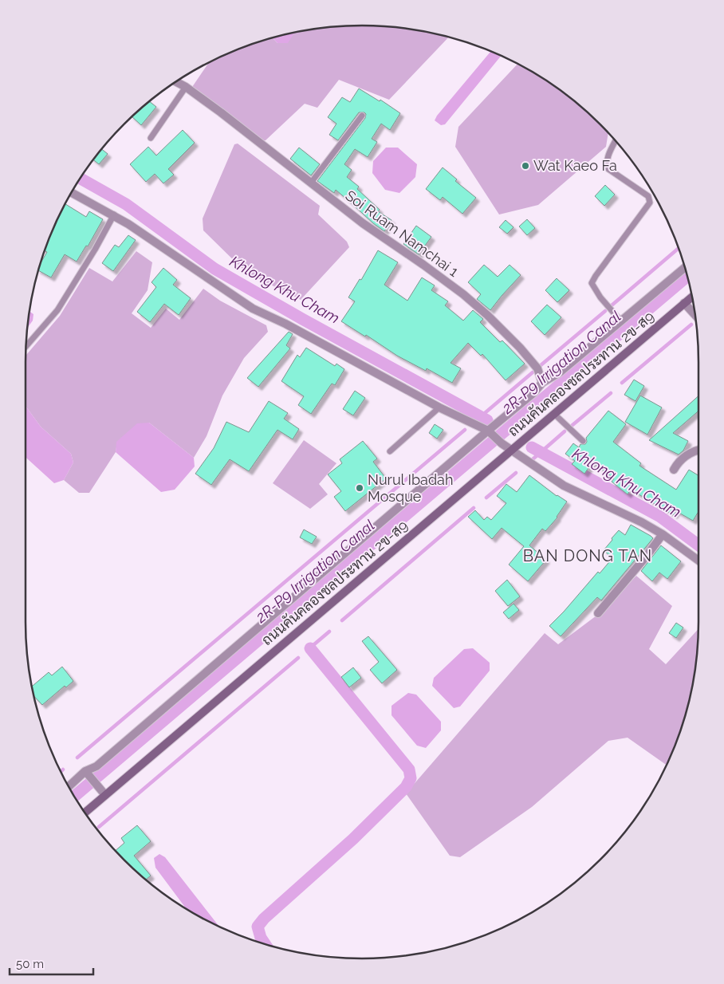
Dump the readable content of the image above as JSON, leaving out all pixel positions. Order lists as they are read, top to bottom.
{
  "streets": {
    "street": ["Soi Ruam Namchai 1", "ถนนคันคลองชลประทาน 2ข-ส9"]
  },
  "districts": ["BAN DONG TAN"],
  "water": ["Khlong Khu Cham", "2R-P9 Irrigation Canal"],
  "places": ["Wat Kaeo Fa", "Nurul Ibadah Mosque"],
  "scale_bar": "50 m"
}
